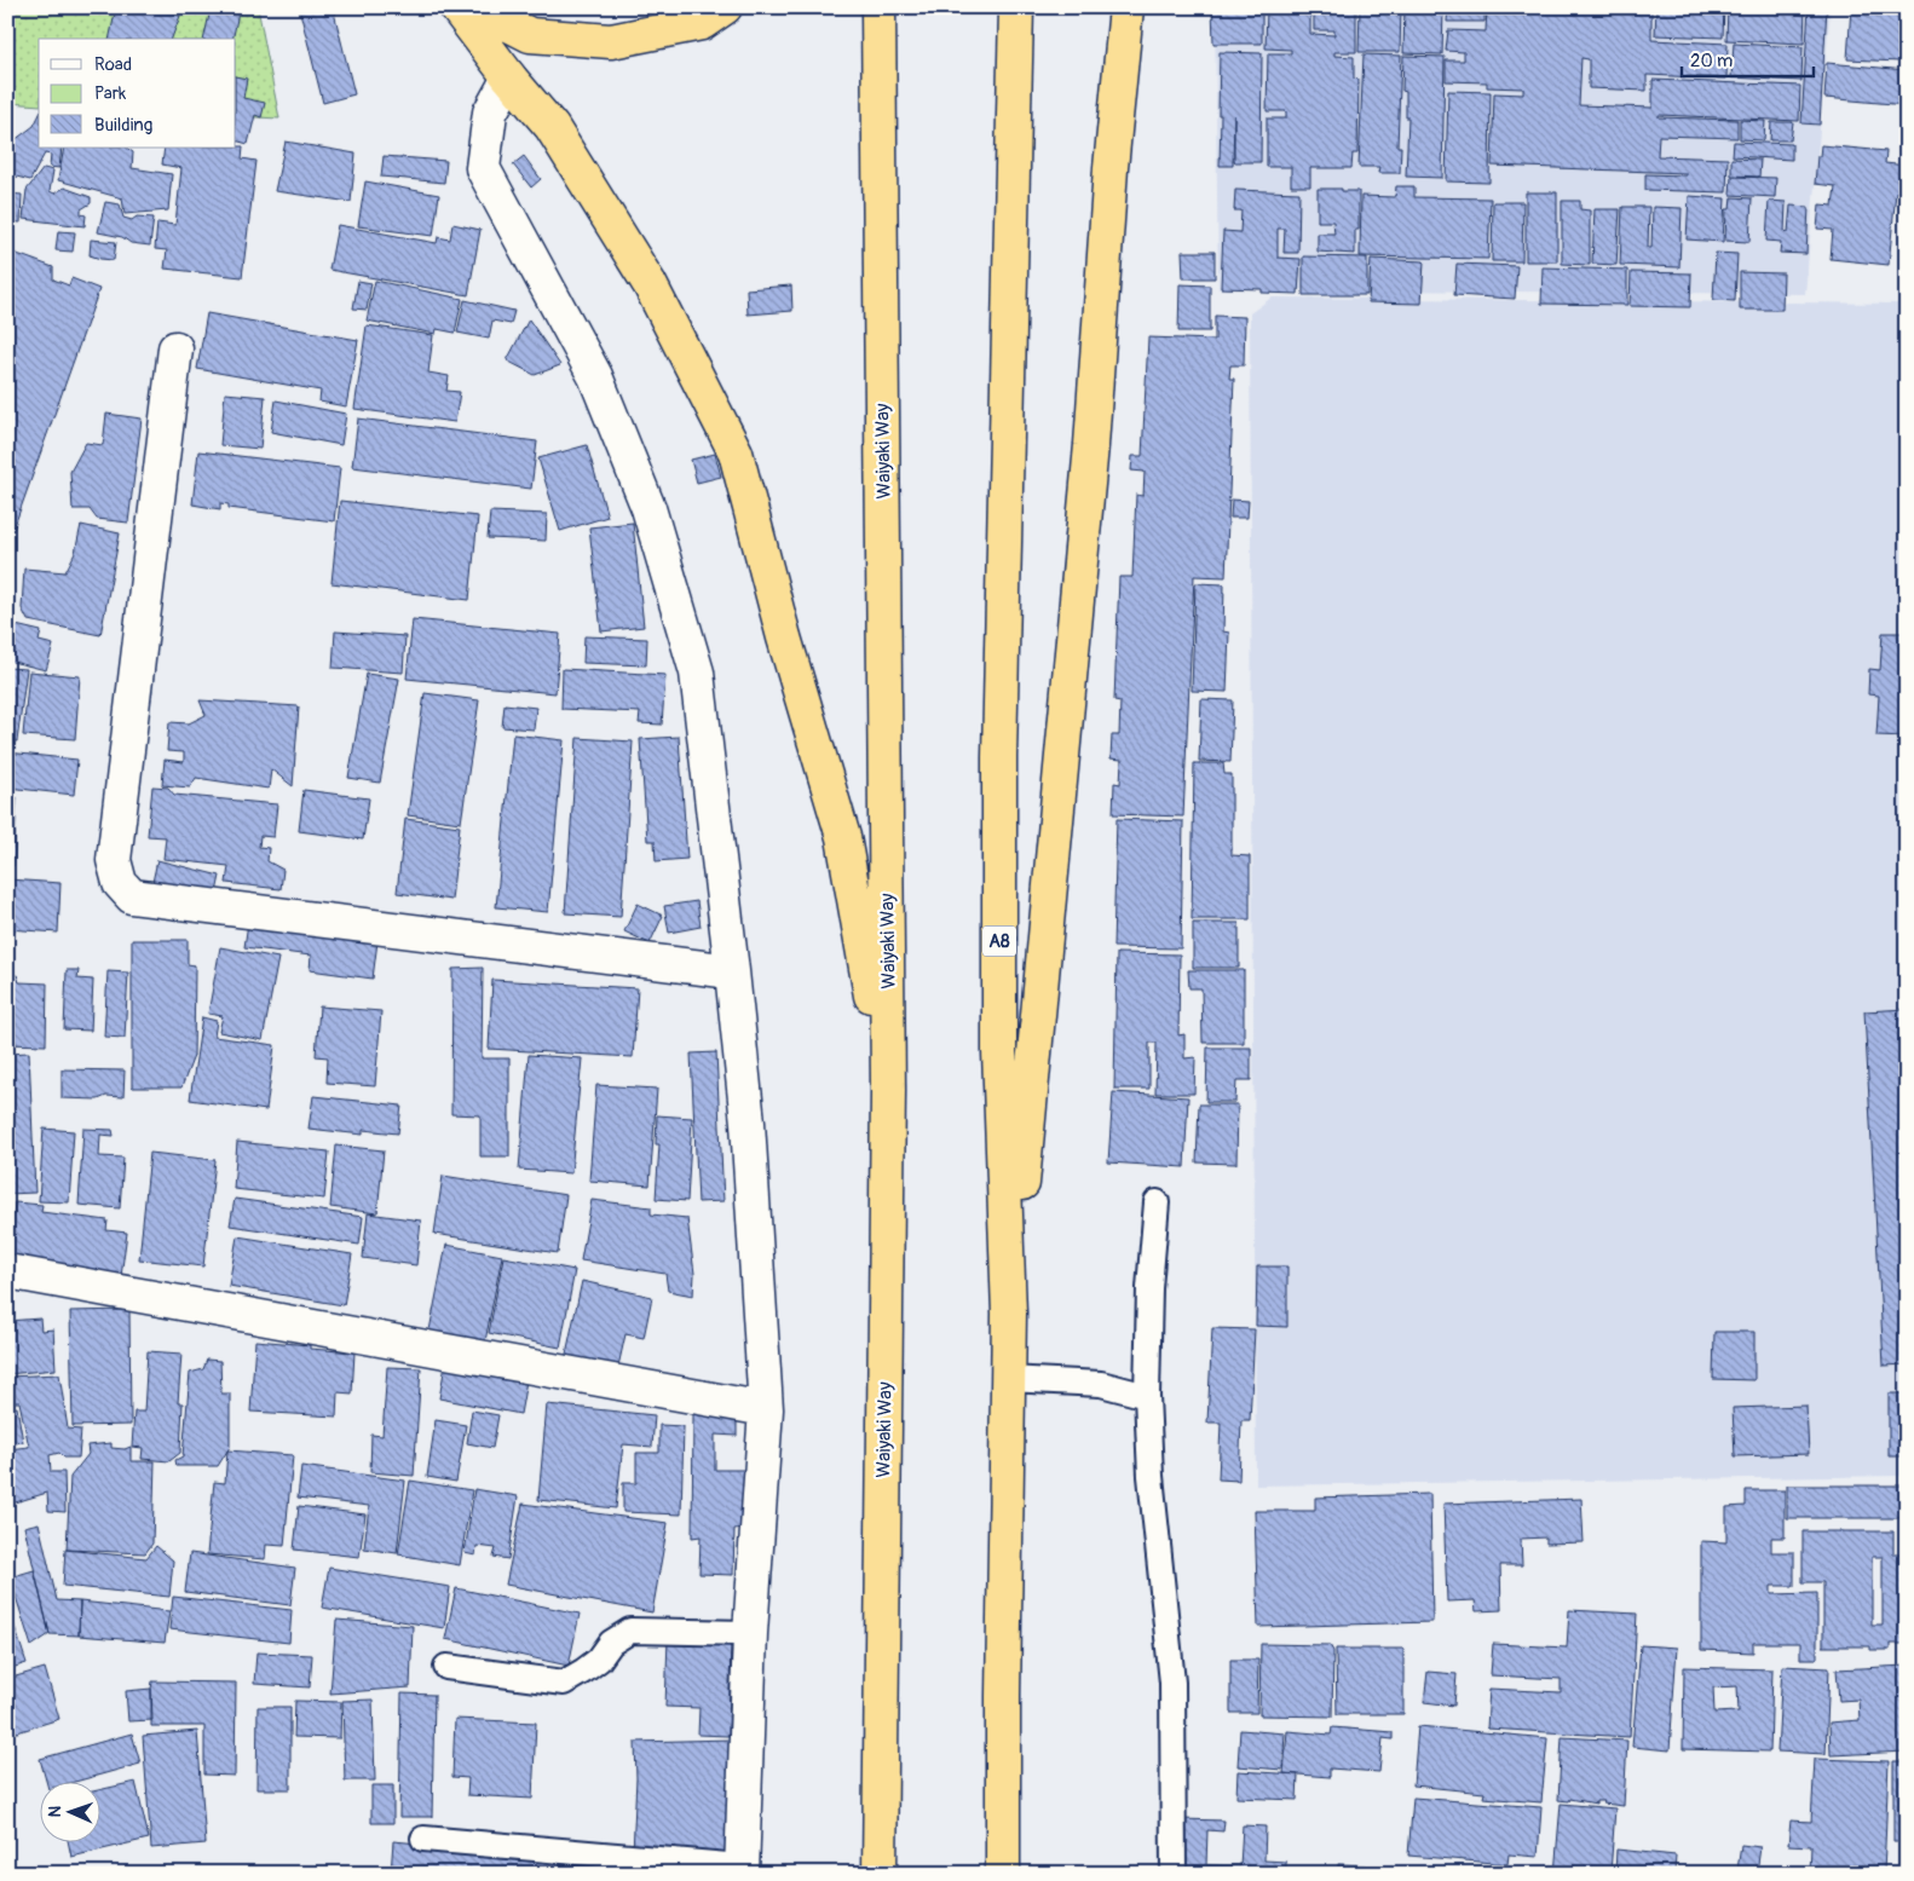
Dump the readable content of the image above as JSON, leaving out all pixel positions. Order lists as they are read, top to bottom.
{
  "streets": {
    "highway": ["Waiyaki Way", "A8"]
  },
  "legend": ["Road", "Park", "Building"],
  "scale_bar": "20 m",
  "north": "left"
}
